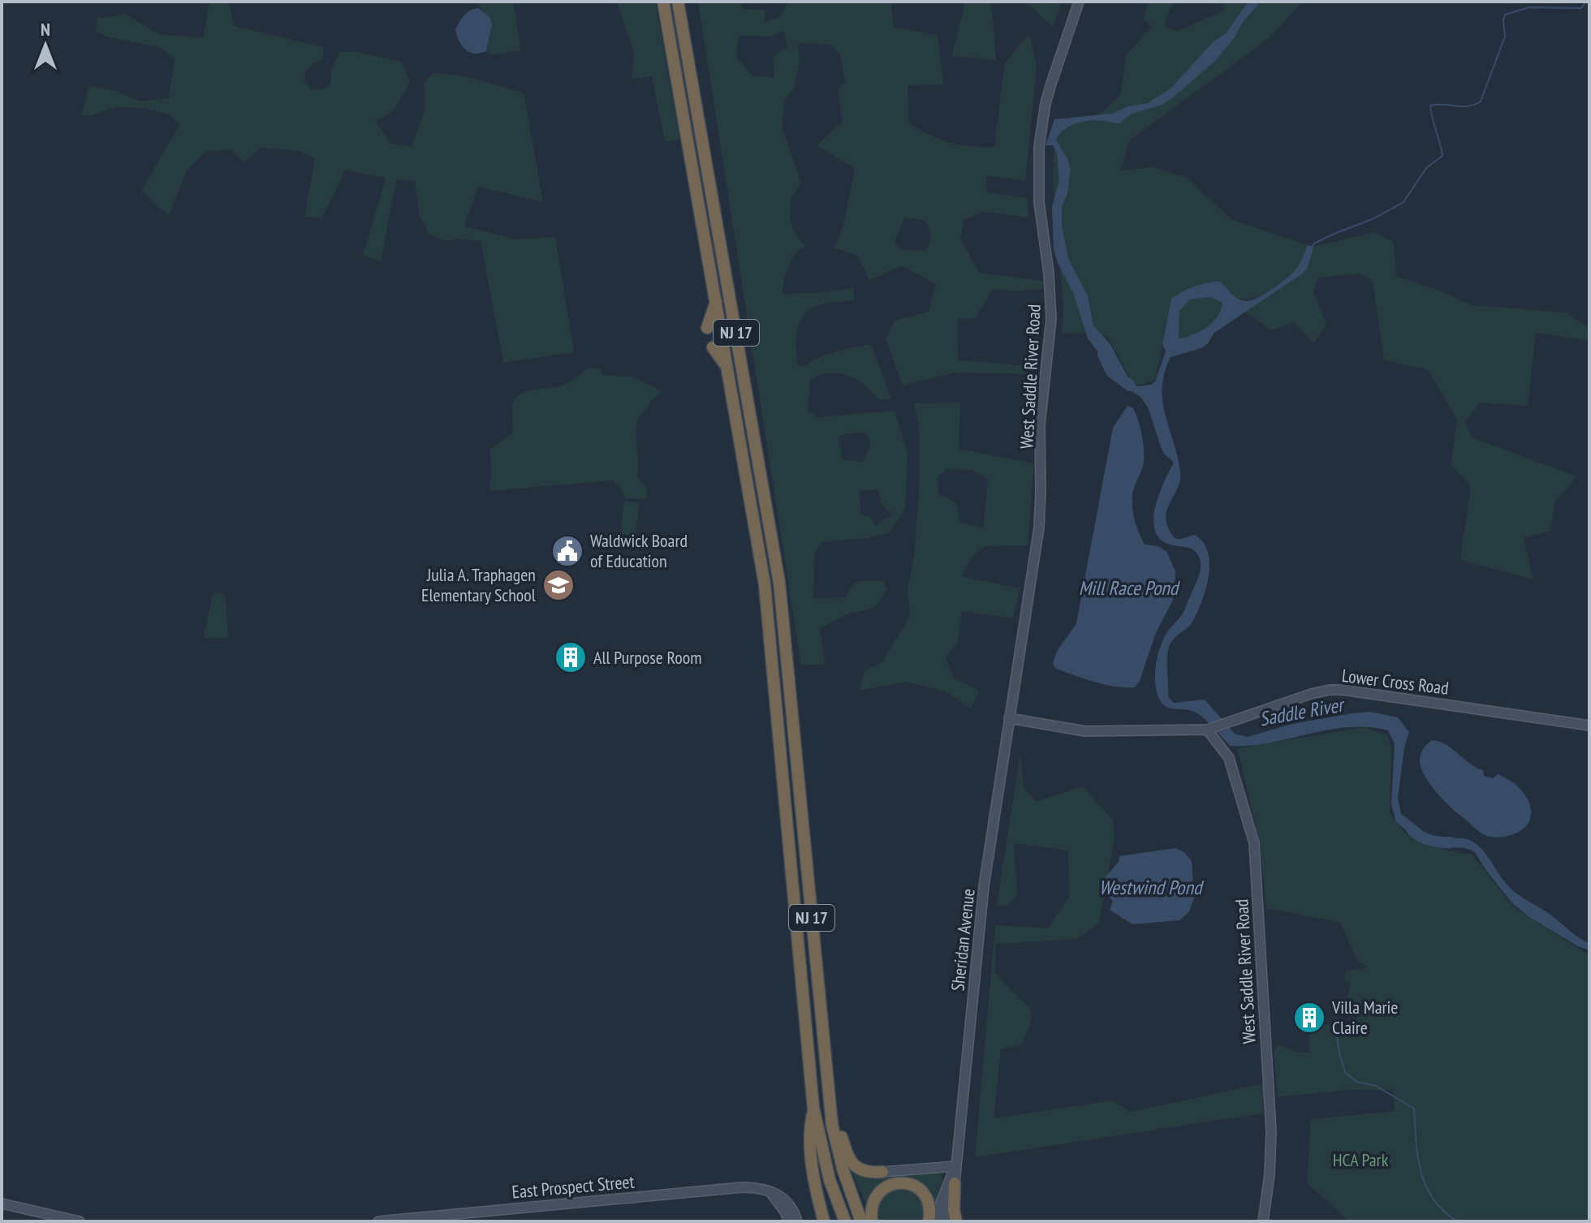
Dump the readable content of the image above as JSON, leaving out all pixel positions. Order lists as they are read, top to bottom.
{
  "streets": {
    "highway": ["NJ 17"],
    "street": [
      "West Saddle River Road",
      "Lower Cross Road",
      "Sheridan Avenue",
      "East Prospect Street"
    ]
  },
  "crossings": [
    ["West Saddle River Road", "Lower Cross Road"],
    ["West Saddle River Road", "Sheridan Avenue"],
    ["Lower Cross Road", "Sheridan Avenue"]
  ],
  "water": ["Mill Race Pond", "Saddle River", "Westwind Pond"],
  "parks": ["HCA Park"],
  "places": {
    "public building": ["Waldwick Board of Education"],
    "school or university": ["Julia A. Traphagen Elementary School"],
    "building": ["All Purpose Room", "Villa Marie Claire"]
  },
  "north": "top"
}
